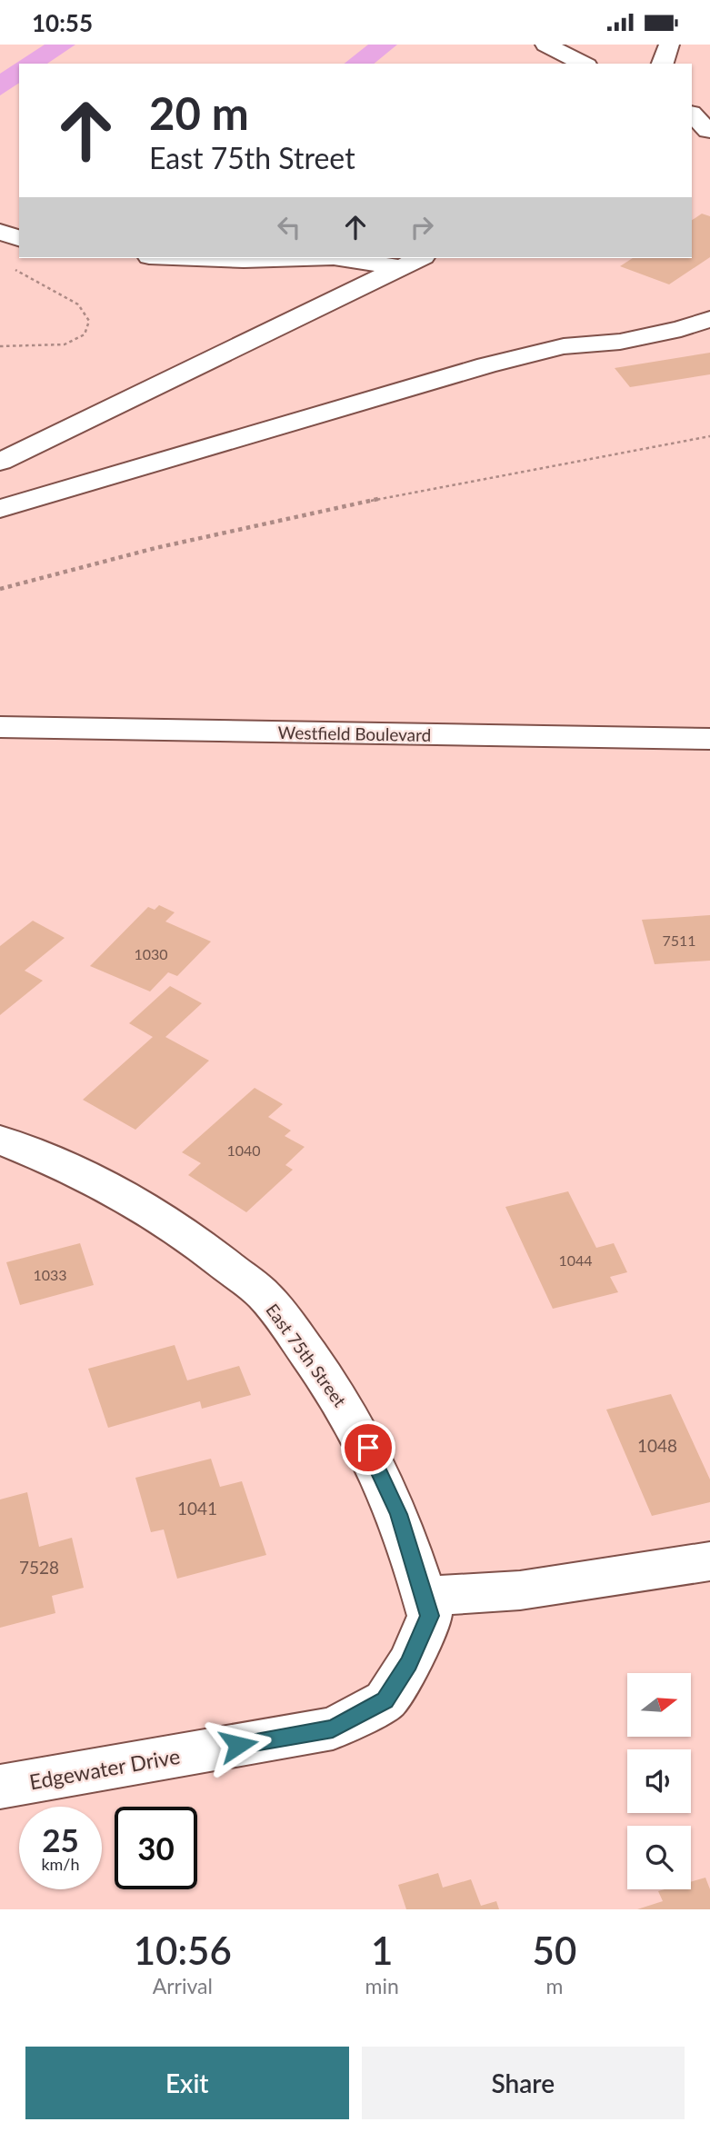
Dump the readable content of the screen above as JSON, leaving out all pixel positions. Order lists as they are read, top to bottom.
{
  "streets": {
    "street": ["Westfield Boulevard", "East 75th Street", "Edgewater Drive"]
  },
  "crossings": [
    ["East 75th Street", "Edgewater Drive"]
  ],
  "house_numbers": [
    "7511",
    "1030",
    "1040",
    "1044",
    "1033",
    "1048",
    "1041",
    "7528"
  ],
  "north": "right",
  "page": {
    "status": "10:55",
    "turn": ["20 m", "East 75th Street"],
    "speed": "25 km/h",
    "limit": "30",
    "eta": [
      "10:56",
      "Arrival",
      "1",
      "min",
      "50",
      "m"
    ],
    "buttons": ["Exit", "Share"]
  }
}
